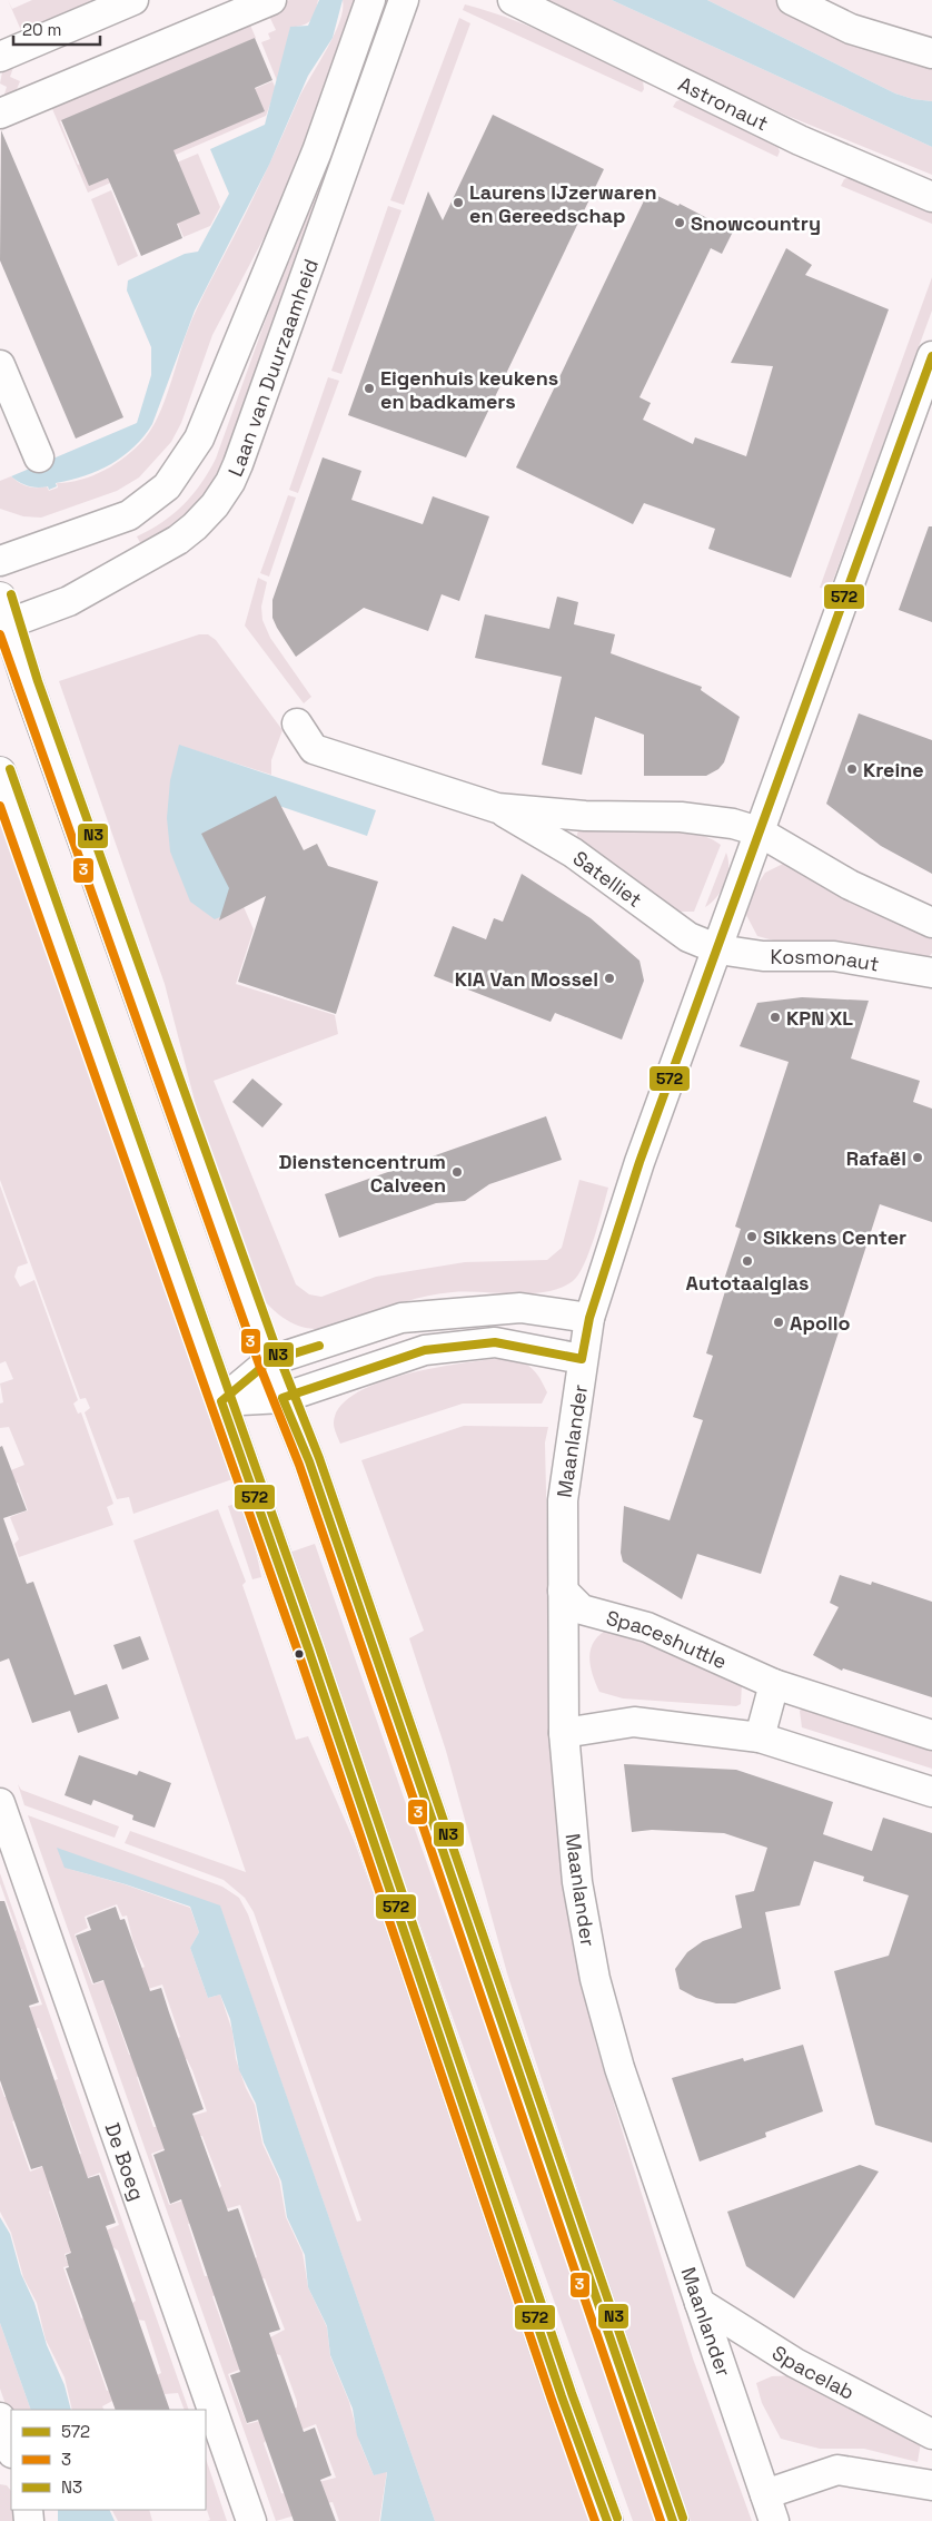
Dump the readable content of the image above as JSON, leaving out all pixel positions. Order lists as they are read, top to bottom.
{
  "streets": {
    "street": [
      "Astronaut",
      "Laan van Duurzaamheid",
      "Satelliet",
      "Kosmonaut",
      "Maanlander",
      "Spaceshuttle",
      "De Boeg",
      "Spacelab"
    ]
  },
  "crossings": [
    ["Satelliet", "Kosmonaut"],
    ["Satelliet", "Maanlander"],
    ["Kosmonaut", "Maanlander"],
    ["Maanlander", "Spaceshuttle"],
    ["Maanlander", "Spacelab"]
  ],
  "places": [
    "Laurens IJzerwaren en Gereedschap",
    "Snowcountry",
    "Eigenhuis keukens en badkamers",
    "Kreine",
    "KIA Van Mossel",
    "KPN XL",
    "Rafaël",
    "Dienstencentrum Calveen",
    "Sikkens Center",
    "Autotaalglas",
    "Apollo"
  ],
  "lines": ["transit line 572", "transit line N3", "transit line 3"],
  "legend": ["572", "3", "N3"],
  "scale_bar": "20 m"
}
